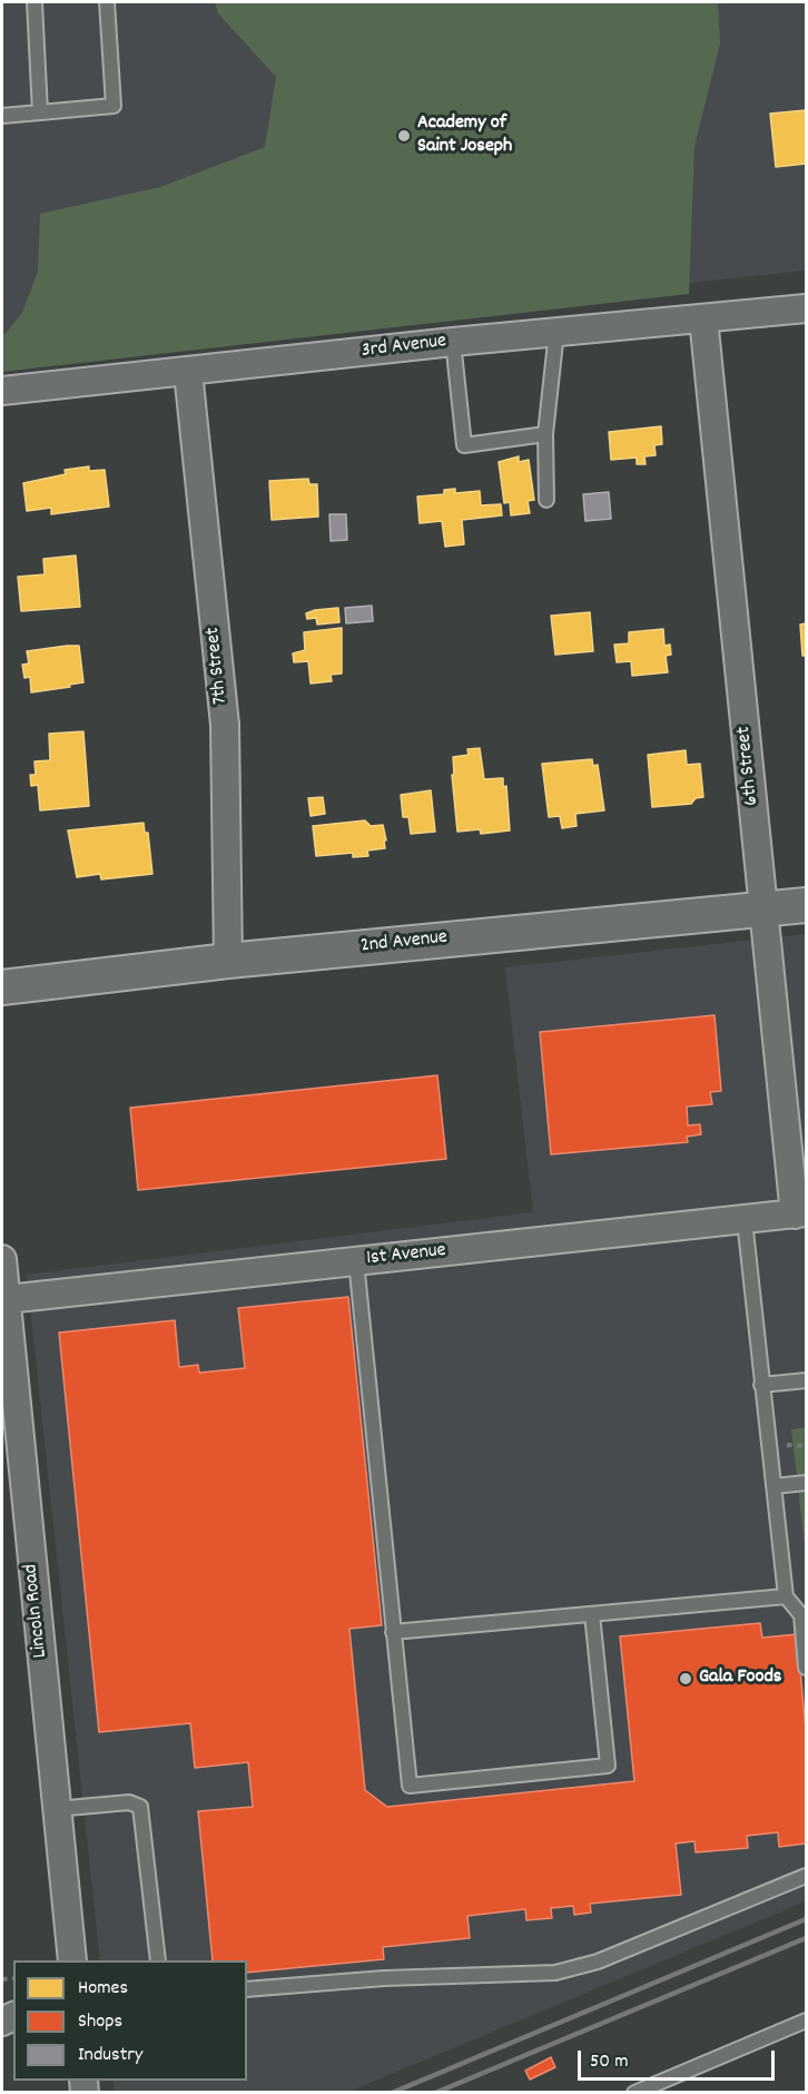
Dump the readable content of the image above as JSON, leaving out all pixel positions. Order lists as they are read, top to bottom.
{
  "streets": {
    "street": [
      "3rd Avenue",
      "7th Street",
      "6th Street",
      "2nd Avenue",
      "1st Avenue",
      "Lincoln Road"
    ]
  },
  "crossings": [
    ["3rd Avenue", "7th Street"],
    ["3rd Avenue", "6th Street"],
    ["7th Street", "2nd Avenue"],
    ["6th Street", "2nd Avenue"],
    ["6th Street", "1st Avenue"],
    ["1st Avenue", "Lincoln Road"]
  ],
  "places": ["Academy of Saint Joseph", "Gala Foods"],
  "legend": ["Homes", "Shops", "Industry"],
  "scale_bar": "50 m"
}
